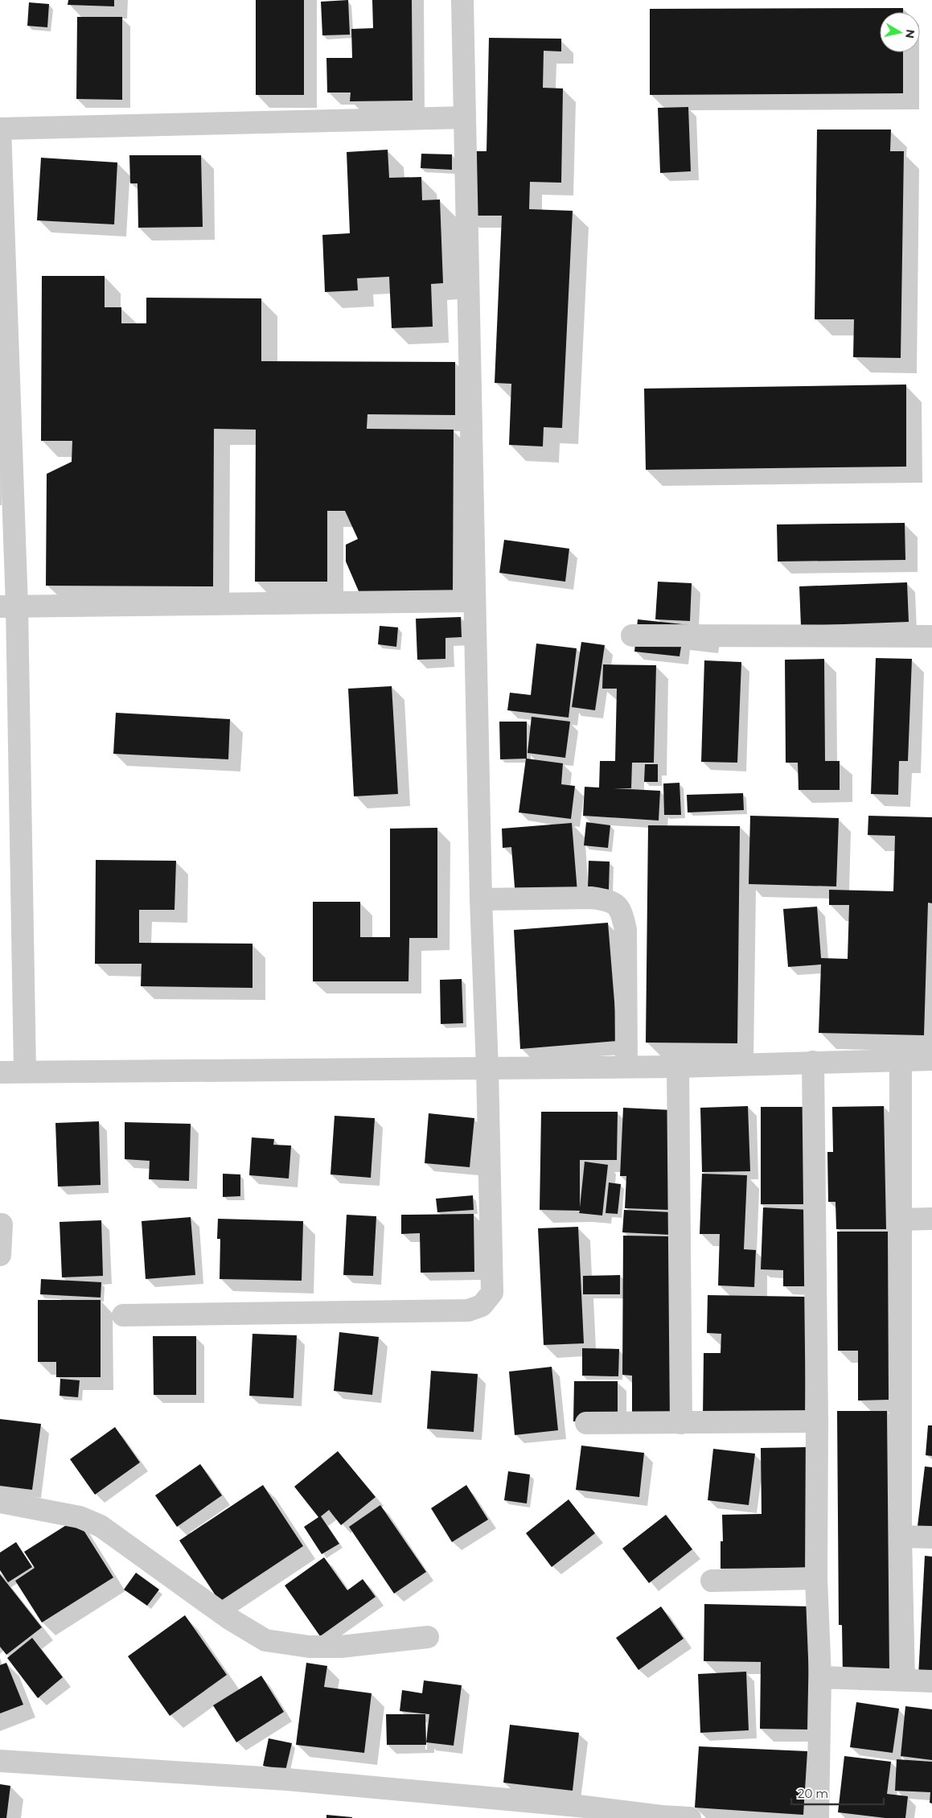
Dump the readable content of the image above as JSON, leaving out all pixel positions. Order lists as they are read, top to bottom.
{
  "scale_bar": "20 m",
  "north": "right"
}
